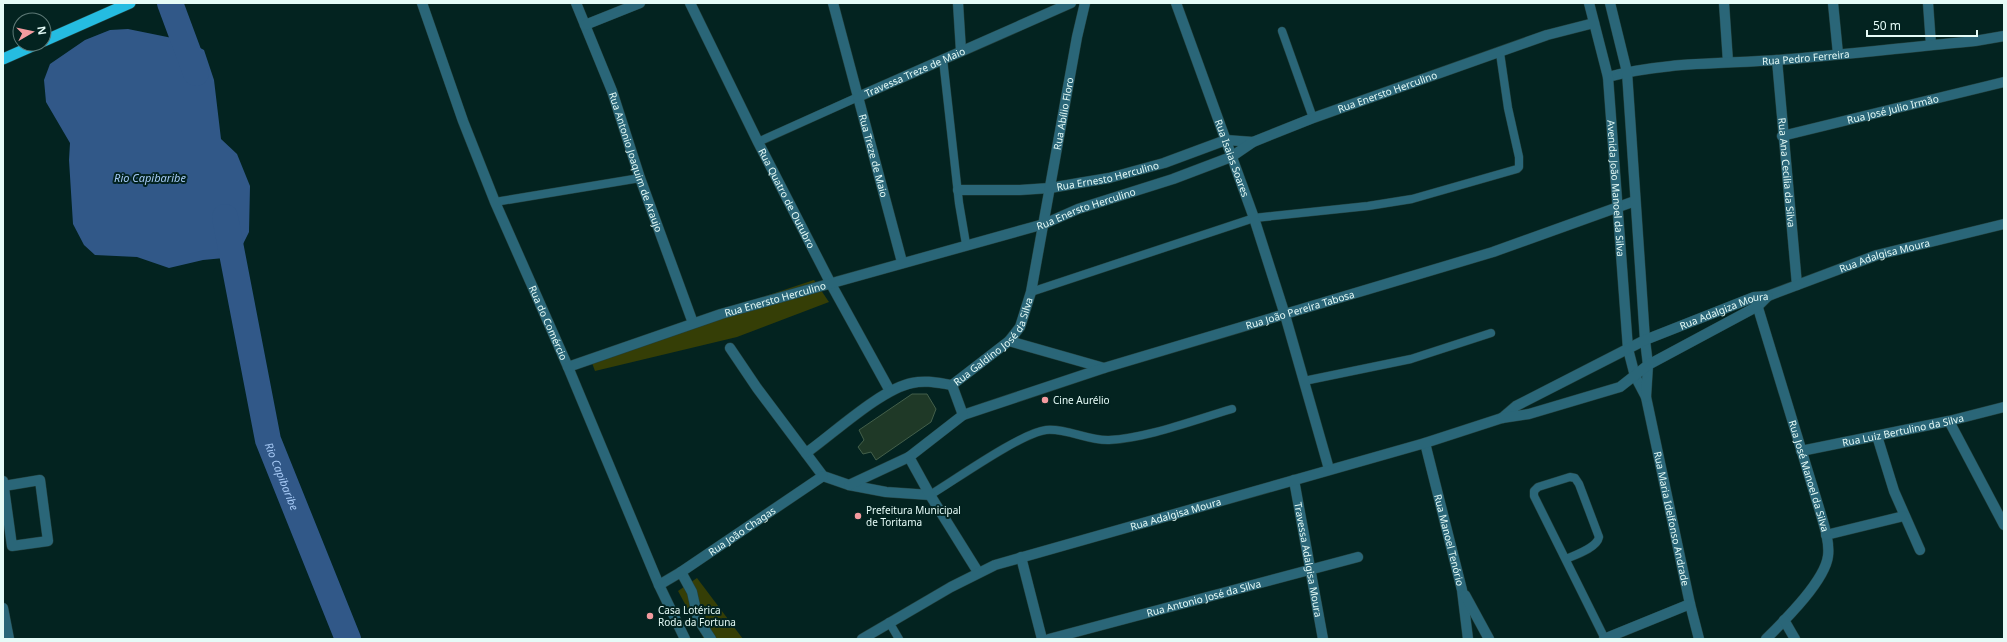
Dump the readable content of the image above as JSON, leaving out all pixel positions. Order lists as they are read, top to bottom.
{
  "streets": {
    "street": [
      "Rua Pedro Ferreira",
      "Travessa Treze de Maio",
      "Rua Enersto Herculino",
      "Rua José Julio Irmão",
      "Rua Abílio Floro",
      "Rua Treze de Maio",
      "Rua Isaias Soares",
      "Rua Antonio Joaquim de Araujo",
      "Rua Ana Cecilia da Silva",
      "Rua Ernesto Herculino",
      "Avenida João Manoel da Silva",
      "Rua Quatro de Outubro",
      "Rua Adalgisa Moura",
      "Rua João Pereira Tabosa",
      "Rua Adalgiza Moura",
      "Rua do Comércio",
      "Rua Galdino José da Silva",
      "Rua Luiz Bertulino da Silva",
      "Rua José Manoel da Silva",
      "Rua Maria Idelfonso Andrade",
      "Rua João Chagas",
      "Rua Manoel Tenório",
      "Travessa Adalgisa Moura",
      "Rua Antonio José da Silva"
    ]
  },
  "crossings": [
    ["Rua Pedro Ferreira", "Rua Ana Cecilia da Silva"],
    ["Rua Pedro Ferreira", "Avenida João Manoel da Silva"],
    ["Travessa Treze de Maio", "Rua Treze de Maio"],
    ["Travessa Treze de Maio", "Rua Quatro de Outubro"],
    ["Rua Enersto Herculino", "Rua Abílio Floro"],
    ["Rua Enersto Herculino", "Rua Treze de Maio"],
    ["Rua Enersto Herculino", "Rua Isaias Soares"],
    ["Rua Enersto Herculino", "Rua Antonio Joaquim de Araujo"],
    ["Rua Enersto Herculino", "Rua Ernesto Herculino"],
    ["Rua Enersto Herculino", "Avenida João Manoel da Silva"],
    ["Rua Enersto Herculino", "Rua Quatro de Outubro"],
    ["Rua Enersto Herculino", "Rua do Comércio"],
    ["Rua Enersto Herculino", "Rua Galdino José da Silva"],
    ["Rua José Julio Irmão", "Rua Ana Cecilia da Silva"],
    ["Rua Abílio Floro", "Rua Ernesto Herculino"],
    ["Rua Abílio Floro", "Rua Galdino José da Silva"],
    ["Rua Isaias Soares", "Rua Ernesto Herculino"],
    ["Rua Isaias Soares", "Rua Adalgisa Moura"],
    ["Rua Isaias Soares", "Rua João Pereira Tabosa"],
    ["Rua Ana Cecilia da Silva", "Rua Adalgisa Moura"],
    ["Avenida João Manoel da Silva", "Rua João Pereira Tabosa"],
    ["Avenida João Manoel da Silva", "Rua Adalgiza Moura"],
    ["Avenida João Manoel da Silva", "Rua Maria Idelfonso Andrade"],
    ["Rua Quatro de Outubro", "Rua Galdino José da Silva"],
    ["Rua Adalgisa Moura", "Rua Adalgiza Moura"],
    ["Rua Adalgisa Moura", "Rua Manoel Tenório"],
    ["Rua Adalgisa Moura", "Travessa Adalgisa Moura"],
    ["Rua Adalgiza Moura", "Rua José Manoel da Silva"],
    ["Rua Adalgiza Moura", "Rua Maria Idelfonso Andrade"],
    ["Rua do Comércio", "Rua João Chagas"],
    ["Rua Luiz Bertulino da Silva", "Rua José Manoel da Silva"],
    ["Travessa Adalgisa Moura", "Rua Antonio José da Silva"]
  ],
  "water": ["Rio Capibaribe"],
  "places": ["Cine Aurélio", "Prefeitura Municipal de Toritama", "Casa Lotérica Roda da Fortuna"],
  "scale_bar": "50 m",
  "north": "right"
}
